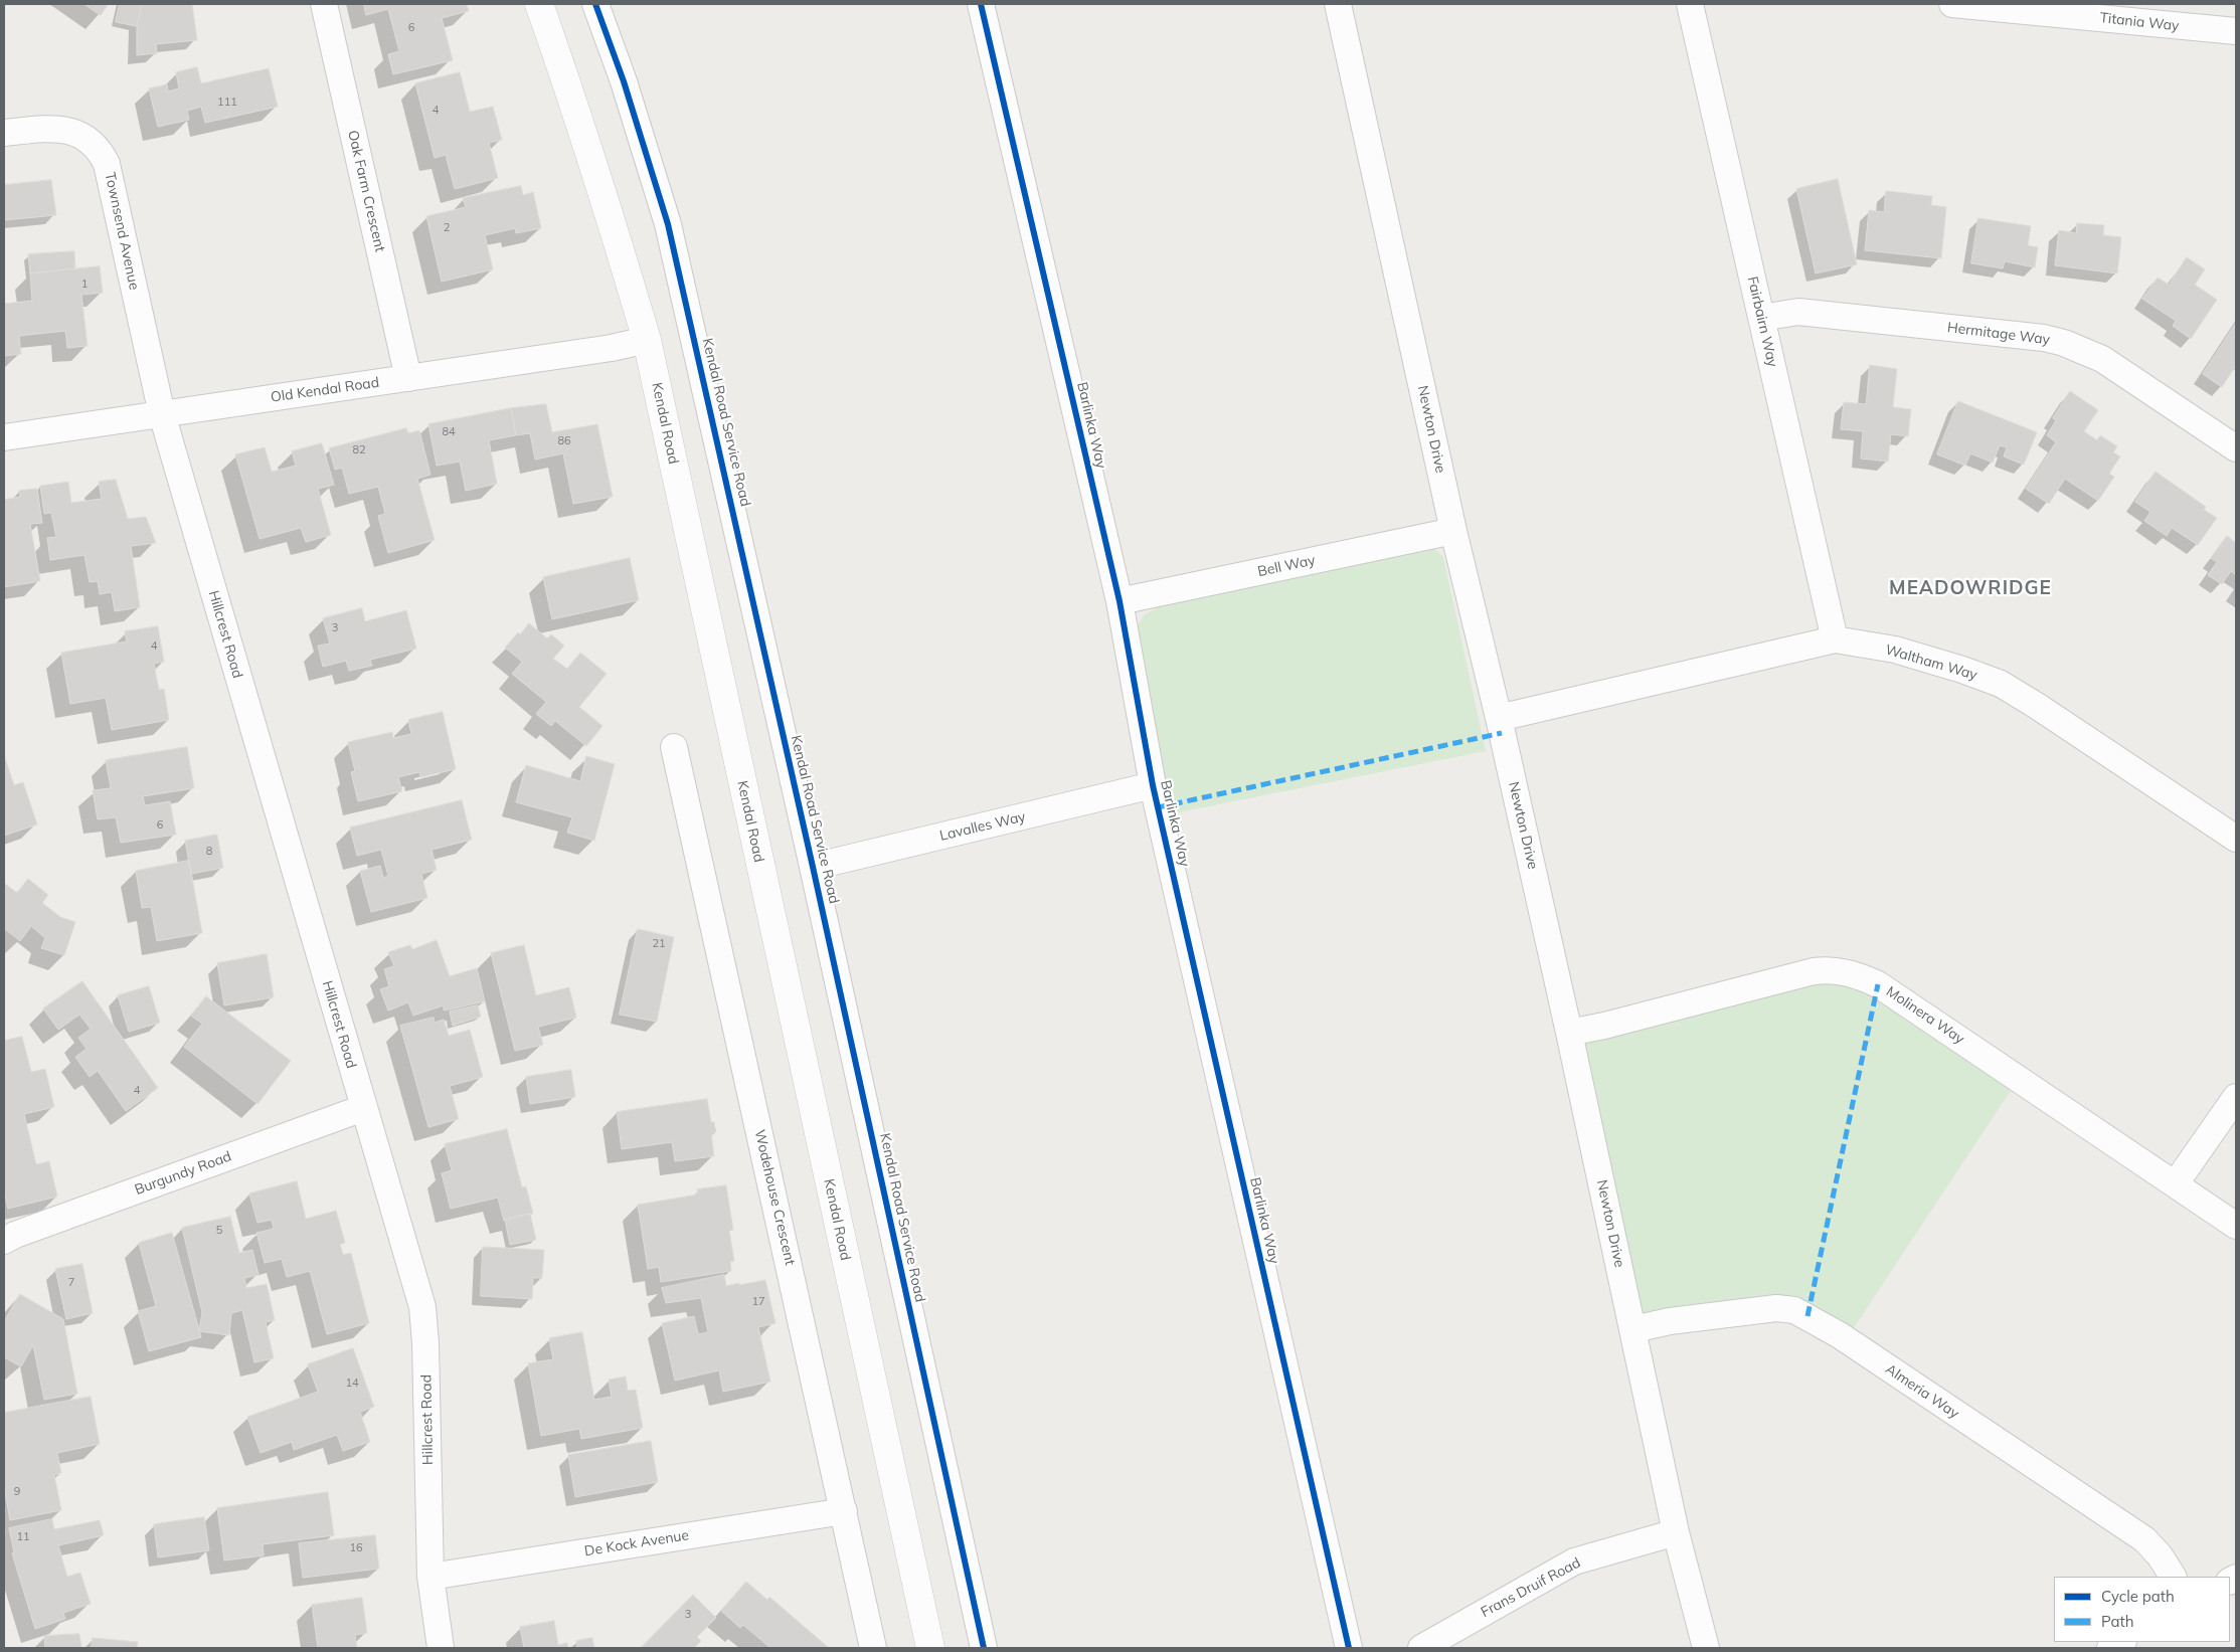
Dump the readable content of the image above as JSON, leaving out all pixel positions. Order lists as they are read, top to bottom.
{
  "streets": {
    "main road": ["Kendal Road"],
    "street": [
      "Titania Way",
      "Oak Farm Crescent",
      "Townsend Avenue",
      "Fairbairn Way",
      "Hermitage Way",
      "Old Kendal Road",
      "Kendal Road Service Road",
      "Barlinka Way",
      "Newton Drive",
      "Bell Way",
      "Hillcrest Road",
      "Waltham Way",
      "Lavalles Way",
      "Molinera Way",
      "Burgundy Road",
      "Wodehouse Crescent",
      "Almeria Way",
      "De Kock Avenue",
      "Frans Druif Road"
    ]
  },
  "crossings": [
    ["Oak Farm Crescent", "Old Kendal Road"],
    ["Townsend Avenue", "Old Kendal Road"],
    ["Townsend Avenue", "Hillcrest Road"],
    ["Fairbairn Way", "Hermitage Way"],
    ["Fairbairn Way", "Waltham Way"],
    ["Old Kendal Road", "Kendal Road"],
    ["Old Kendal Road", "Hillcrest Road"],
    ["Kendal Road Service Road", "Lavalles Way"],
    ["Barlinka Way", "Bell Way"],
    ["Barlinka Way", "Lavalles Way"],
    ["Newton Drive", "Bell Way"],
    ["Newton Drive", "Waltham Way"],
    ["Newton Drive", "Molinera Way"],
    ["Newton Drive", "Almeria Way"],
    ["Newton Drive", "Frans Druif Road"],
    ["Hillcrest Road", "Burgundy Road"],
    ["Hillcrest Road", "De Kock Avenue"],
    ["Wodehouse Crescent", "De Kock Avenue"]
  ],
  "districts": ["MEADOWRIDGE"],
  "house_numbers": [
    "6",
    "111",
    "4",
    "2",
    "1",
    "84",
    "86",
    "82",
    "3",
    "4",
    "6",
    "8",
    "21",
    "4",
    "5",
    "7",
    "17",
    "14",
    "9",
    "11",
    "16",
    "3"
  ],
  "legend": ["Cycle path", "Path"]
}
